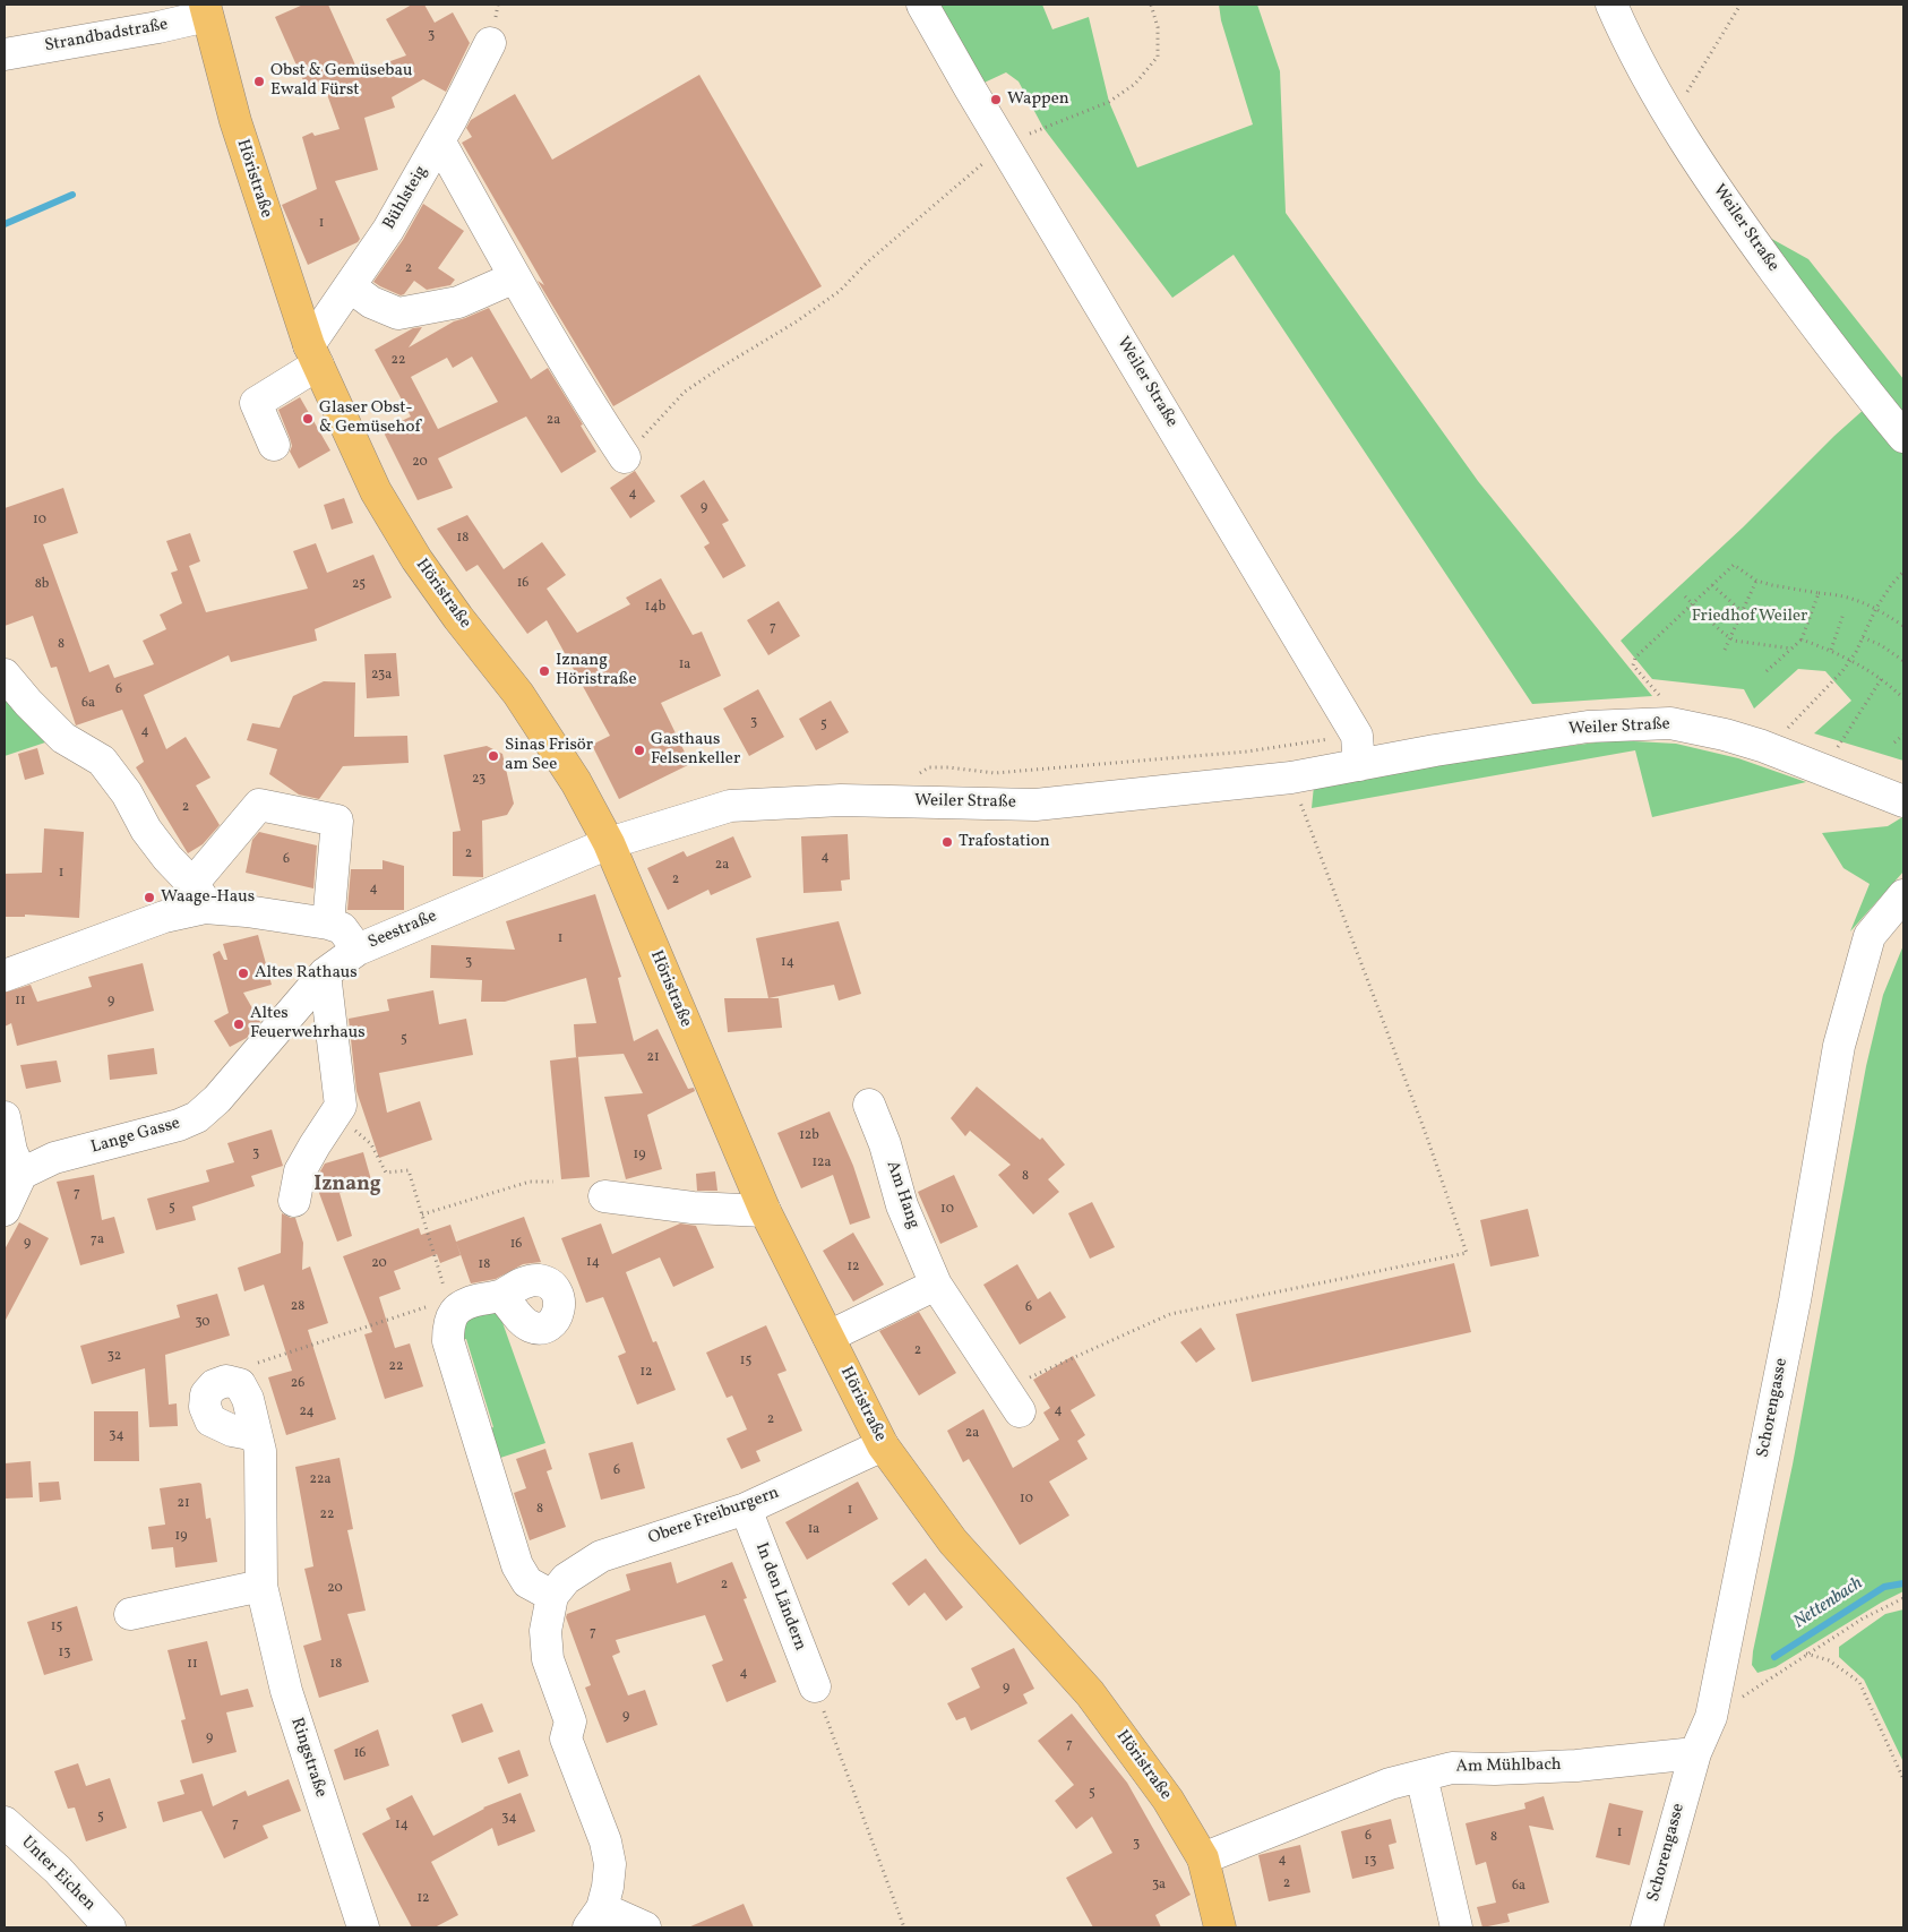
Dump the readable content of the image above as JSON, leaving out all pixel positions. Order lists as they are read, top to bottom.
{
  "streets": {
    "main road": ["Höristraße"],
    "street": [
      "Strandbadstraße",
      "Bühlsteig",
      "Weiler Straße",
      "Seestraße",
      "Lange Gasse",
      "Am Hang",
      "Schorengasse",
      "Obere Freiburgern",
      "In den Ländern",
      "Ringstraße",
      "Am Mühlbach",
      "Unter Eichen"
    ]
  },
  "crossings": [
    ["Strandbadstraße", "Höristraße"],
    ["Höristraße", "Bühlsteig"],
    ["Höristraße", "Weiler Straße"],
    ["Höristraße", "Seestraße"],
    ["Höristraße", "Obere Freiburgern"],
    ["Höristraße", "Am Mühlbach"],
    ["Weiler Straße", "Seestraße"],
    ["Seestraße", "Lange Gasse"],
    ["Schorengasse", "Am Mühlbach"],
    ["Obere Freiburgern", "In den Ländern"]
  ],
  "districts": ["Iznang"],
  "water": ["Nettenbach"],
  "parks": ["Friedhof Weiler"],
  "places": [
    "Obst & Gemüsebau Ewald Fürst",
    "Wappen",
    "Glaser Obst- & Gemüsehof",
    "Iznang Höristraße",
    "Gasthaus Felsenkeller",
    "Sinas Frisör am See",
    "Trafostation",
    "Waage-Haus",
    "Altes Rathaus",
    "Altes Feuerwehrhaus"
  ],
  "house_numbers": [
    "3",
    "1",
    "2",
    "22",
    "2a",
    "20",
    "4",
    "9",
    "10",
    "18",
    "16",
    "8b",
    "25",
    "14b",
    "7",
    "8",
    "1a",
    "23a",
    "6",
    "6a",
    "3",
    "5",
    "4",
    "23",
    "2",
    "2",
    "4",
    "6",
    "2a",
    "1",
    "2",
    "4",
    "1",
    "3",
    "14",
    "11",
    "9",
    "5",
    "21",
    "12b",
    "3",
    "19",
    "12a",
    "8",
    "7",
    "5",
    "10",
    "7a",
    "9",
    "16",
    "14",
    "20",
    "18",
    "12",
    "28",
    "6",
    "30",
    "2",
    "32",
    "15",
    "22",
    "12",
    "26",
    "4",
    "24",
    "2",
    "2a",
    "34",
    "6",
    "22a",
    "10",
    "21",
    "8",
    "1",
    "22",
    "1a",
    "19",
    "2",
    "20",
    "15",
    "7",
    "13",
    "11",
    "18",
    "4",
    "9",
    "9",
    "9",
    "7",
    "16",
    "5",
    "5",
    "34",
    "7",
    "14",
    "1",
    "6",
    "8",
    "3",
    "4",
    "13",
    "2",
    "3a",
    "6a",
    "12"
  ]
}
